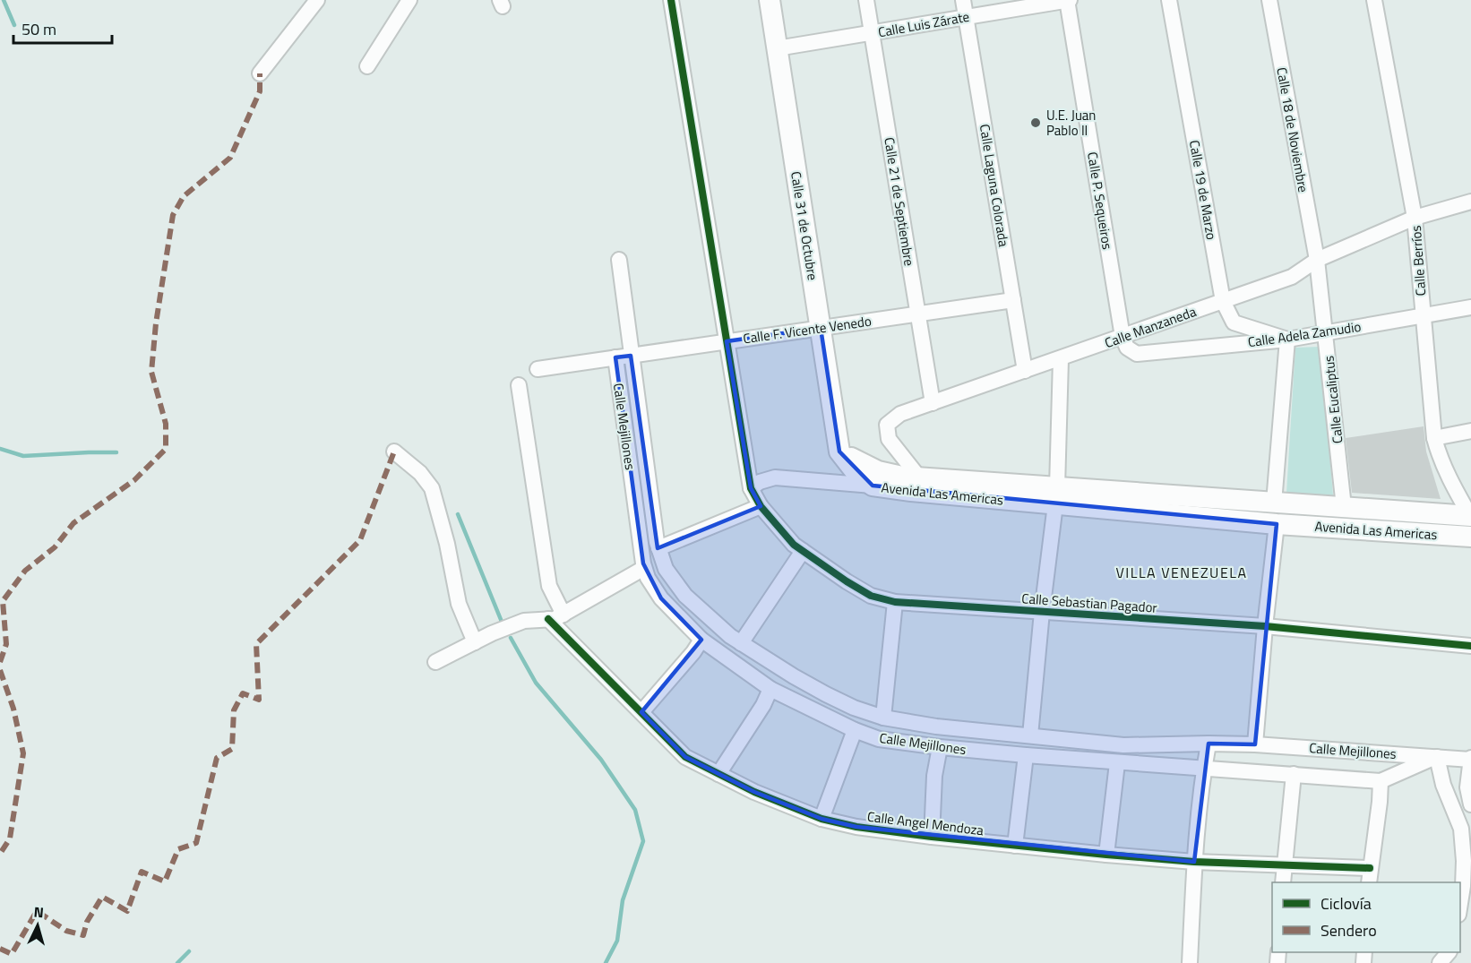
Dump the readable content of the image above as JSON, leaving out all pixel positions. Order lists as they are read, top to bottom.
{
  "streets": {
    "main road": ["Calle 31 de Octubre", "Avenida Las Americas"],
    "street": [
      "Calle Luis Zárate",
      "Calle 18 de Noviembre",
      "Calle Laguna Colorada",
      "Calle 19 de Marzo",
      "Calle P. Sequeiros",
      "Calle 21 de Septiembre",
      "Calle Berríos",
      "Calle Manzaneda",
      "Calle F. Vicente Venedo",
      "Calle Adela Zamudio",
      "Calle Eucaliptus",
      "Calle Mejillones",
      "Calle Sebastian Pagador",
      "Calle Angel Mendoza"
    ]
  },
  "crossings": [
    ["Calle Luis Zárate", "Calle Laguna Colorada"],
    ["Calle Luis Zárate", "Calle P. Sequeiros"],
    ["Calle Luis Zárate", "Calle 21 de Septiembre"],
    ["Calle Luis Zárate", "Calle 31 de Octubre"],
    ["Calle 18 de Noviembre", "Calle Manzaneda"],
    ["Calle 18 de Noviembre", "Calle Eucaliptus"],
    ["Calle Laguna Colorada", "Calle Manzaneda"],
    ["Calle Laguna Colorada", "Calle F. Vicente Venedo"],
    ["Calle 19 de Marzo", "Calle Manzaneda"],
    ["Calle 19 de Marzo", "Calle Adela Zamudio"],
    ["Calle P. Sequeiros", "Calle Manzaneda"],
    ["Calle P. Sequeiros", "Calle Adela Zamudio"],
    ["Calle 21 de Septiembre", "Calle Manzaneda"],
    ["Calle 21 de Septiembre", "Calle F. Vicente Venedo"],
    ["Calle 31 de Octubre", "Calle F. Vicente Venedo"],
    ["Calle 31 de Octubre", "Avenida Las Americas"],
    ["Calle Berríos", "Calle Manzaneda"],
    ["Calle Berríos", "Calle Adela Zamudio"],
    ["Calle Berríos", "Avenida Las Americas"],
    ["Calle Manzaneda", "Calle Adela Zamudio"],
    ["Calle Manzaneda", "Calle Eucaliptus"],
    ["Calle Manzaneda", "Avenida Las Americas"],
    ["Calle F. Vicente Venedo", "Calle Mejillones"],
    ["Calle F. Vicente Venedo", "Calle Sebastian Pagador"],
    ["Calle Adela Zamudio", "Calle Eucaliptus"],
    ["Calle Eucaliptus", "Avenida Las Americas"]
  ],
  "districts": ["VILLA VENEZUELA"],
  "places": ["U.E. Juan Pablo II"],
  "legend": ["Ciclovía", "Sendero"],
  "scale_bar": "50 m",
  "north": "top"
}
